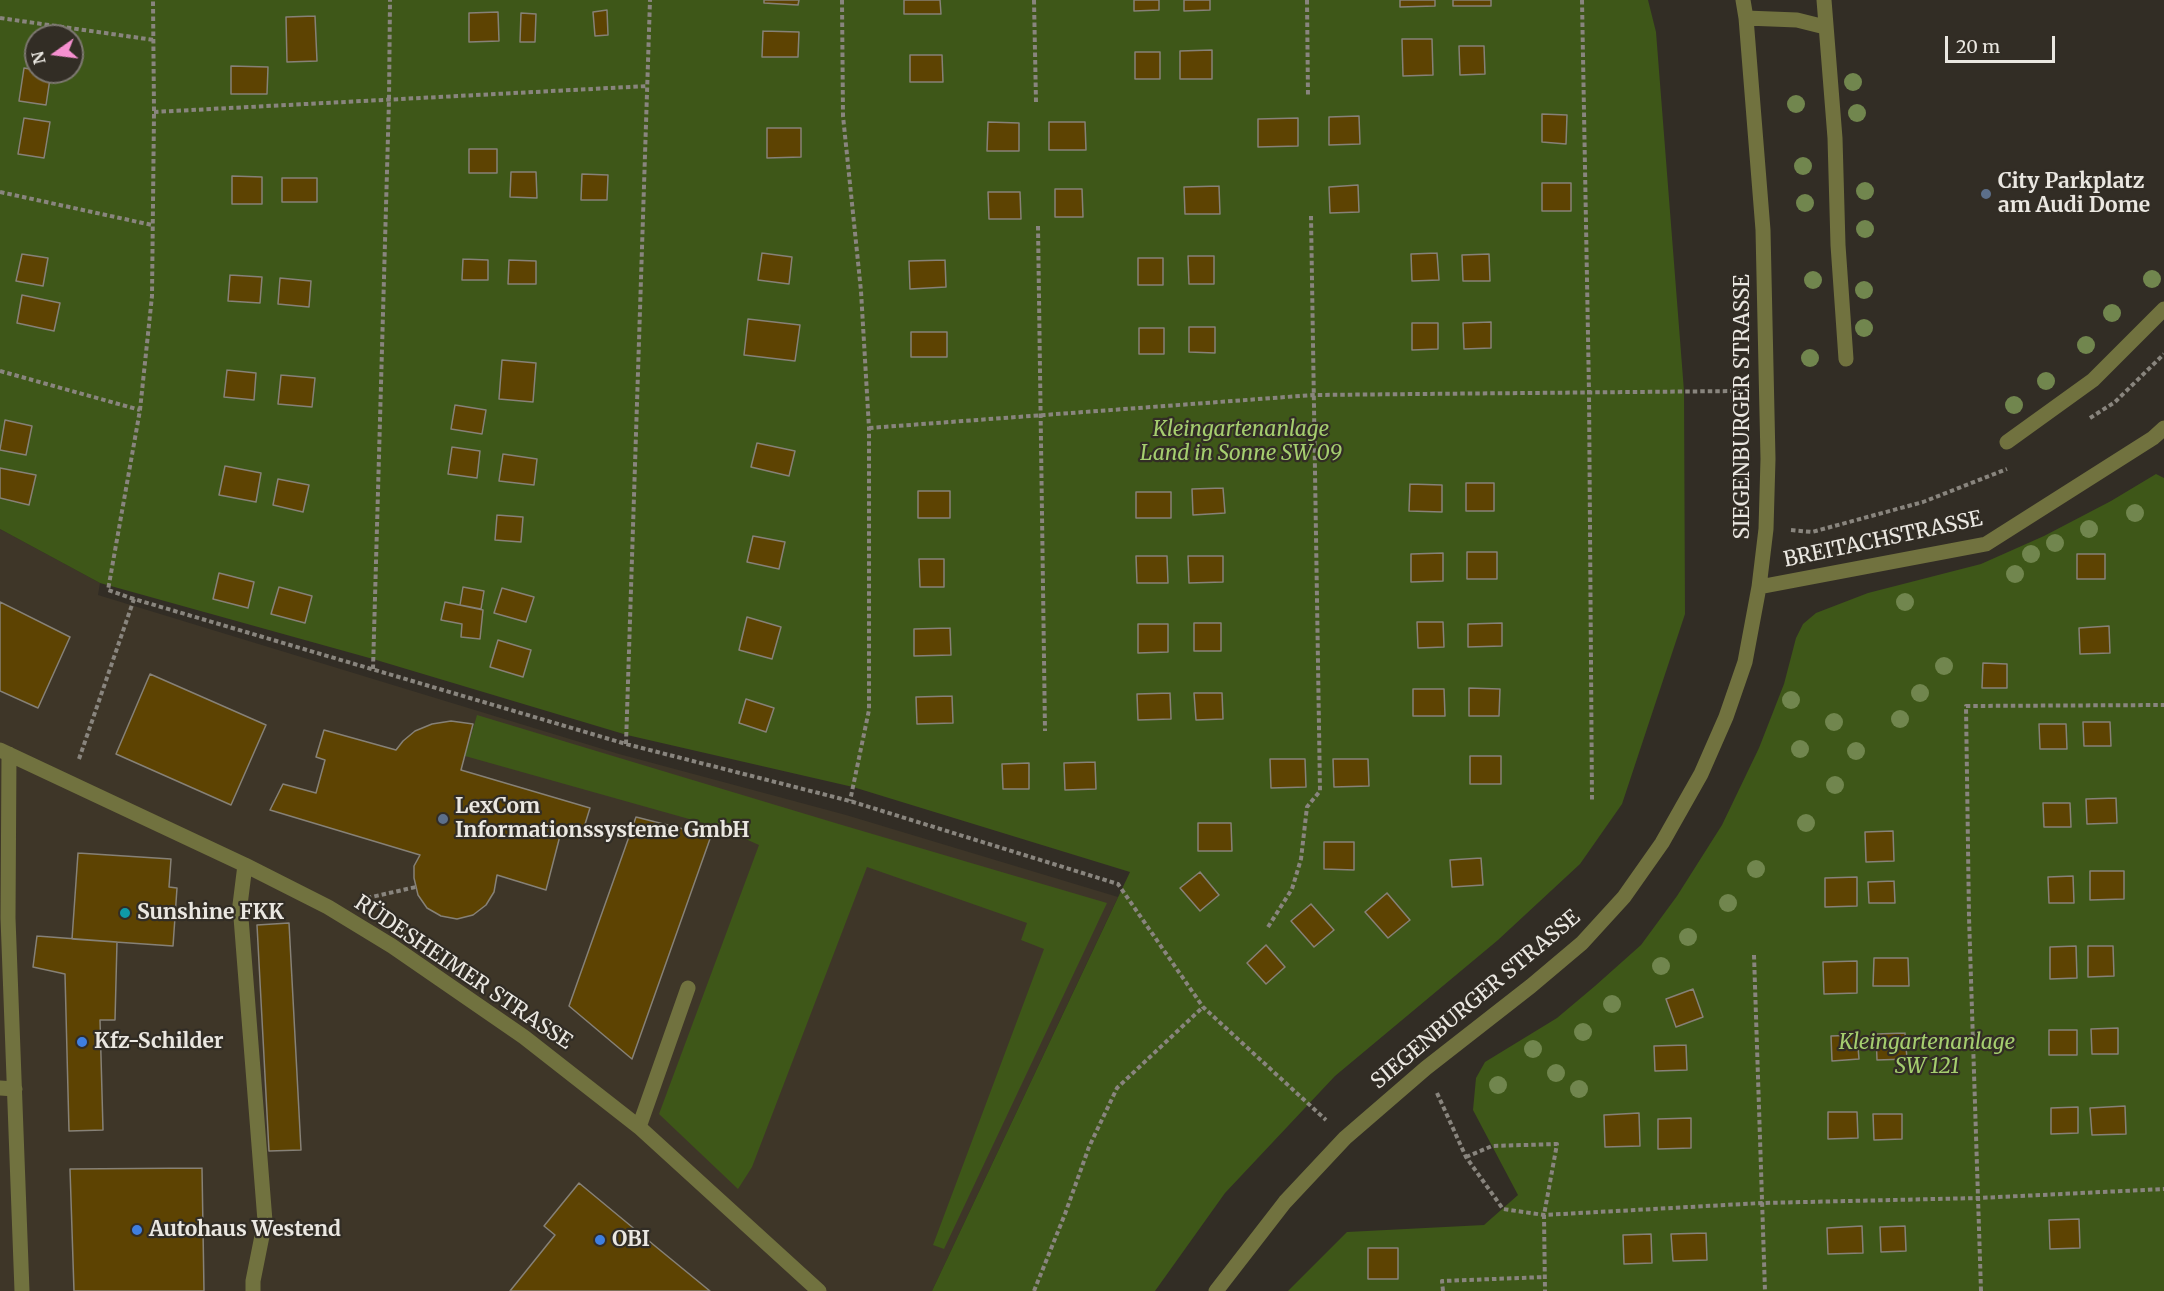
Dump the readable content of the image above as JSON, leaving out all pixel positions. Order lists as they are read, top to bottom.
{
  "streets": {
    "street": ["SIEGENBURGER STRASSE", "BREITACHSTRASSE", "RÜDESHEIMER STRASSE"]
  },
  "crossings": [
    ["SIEGENBURGER STRASSE", "BREITACHSTRASSE"]
  ],
  "parks": ["Kleingartenanlage Land in Sonne SW 09", "Kleingartenanlage SW 121"],
  "places": [
    "City Parkplatz am Audi Dome",
    "LexCom Informationssysteme GmbH",
    "Sunshine FKK",
    "Kfz-Schilder",
    "Autohaus Westend",
    "OBI"
  ],
  "scale_bar": "20 m",
  "north": "left"
}
